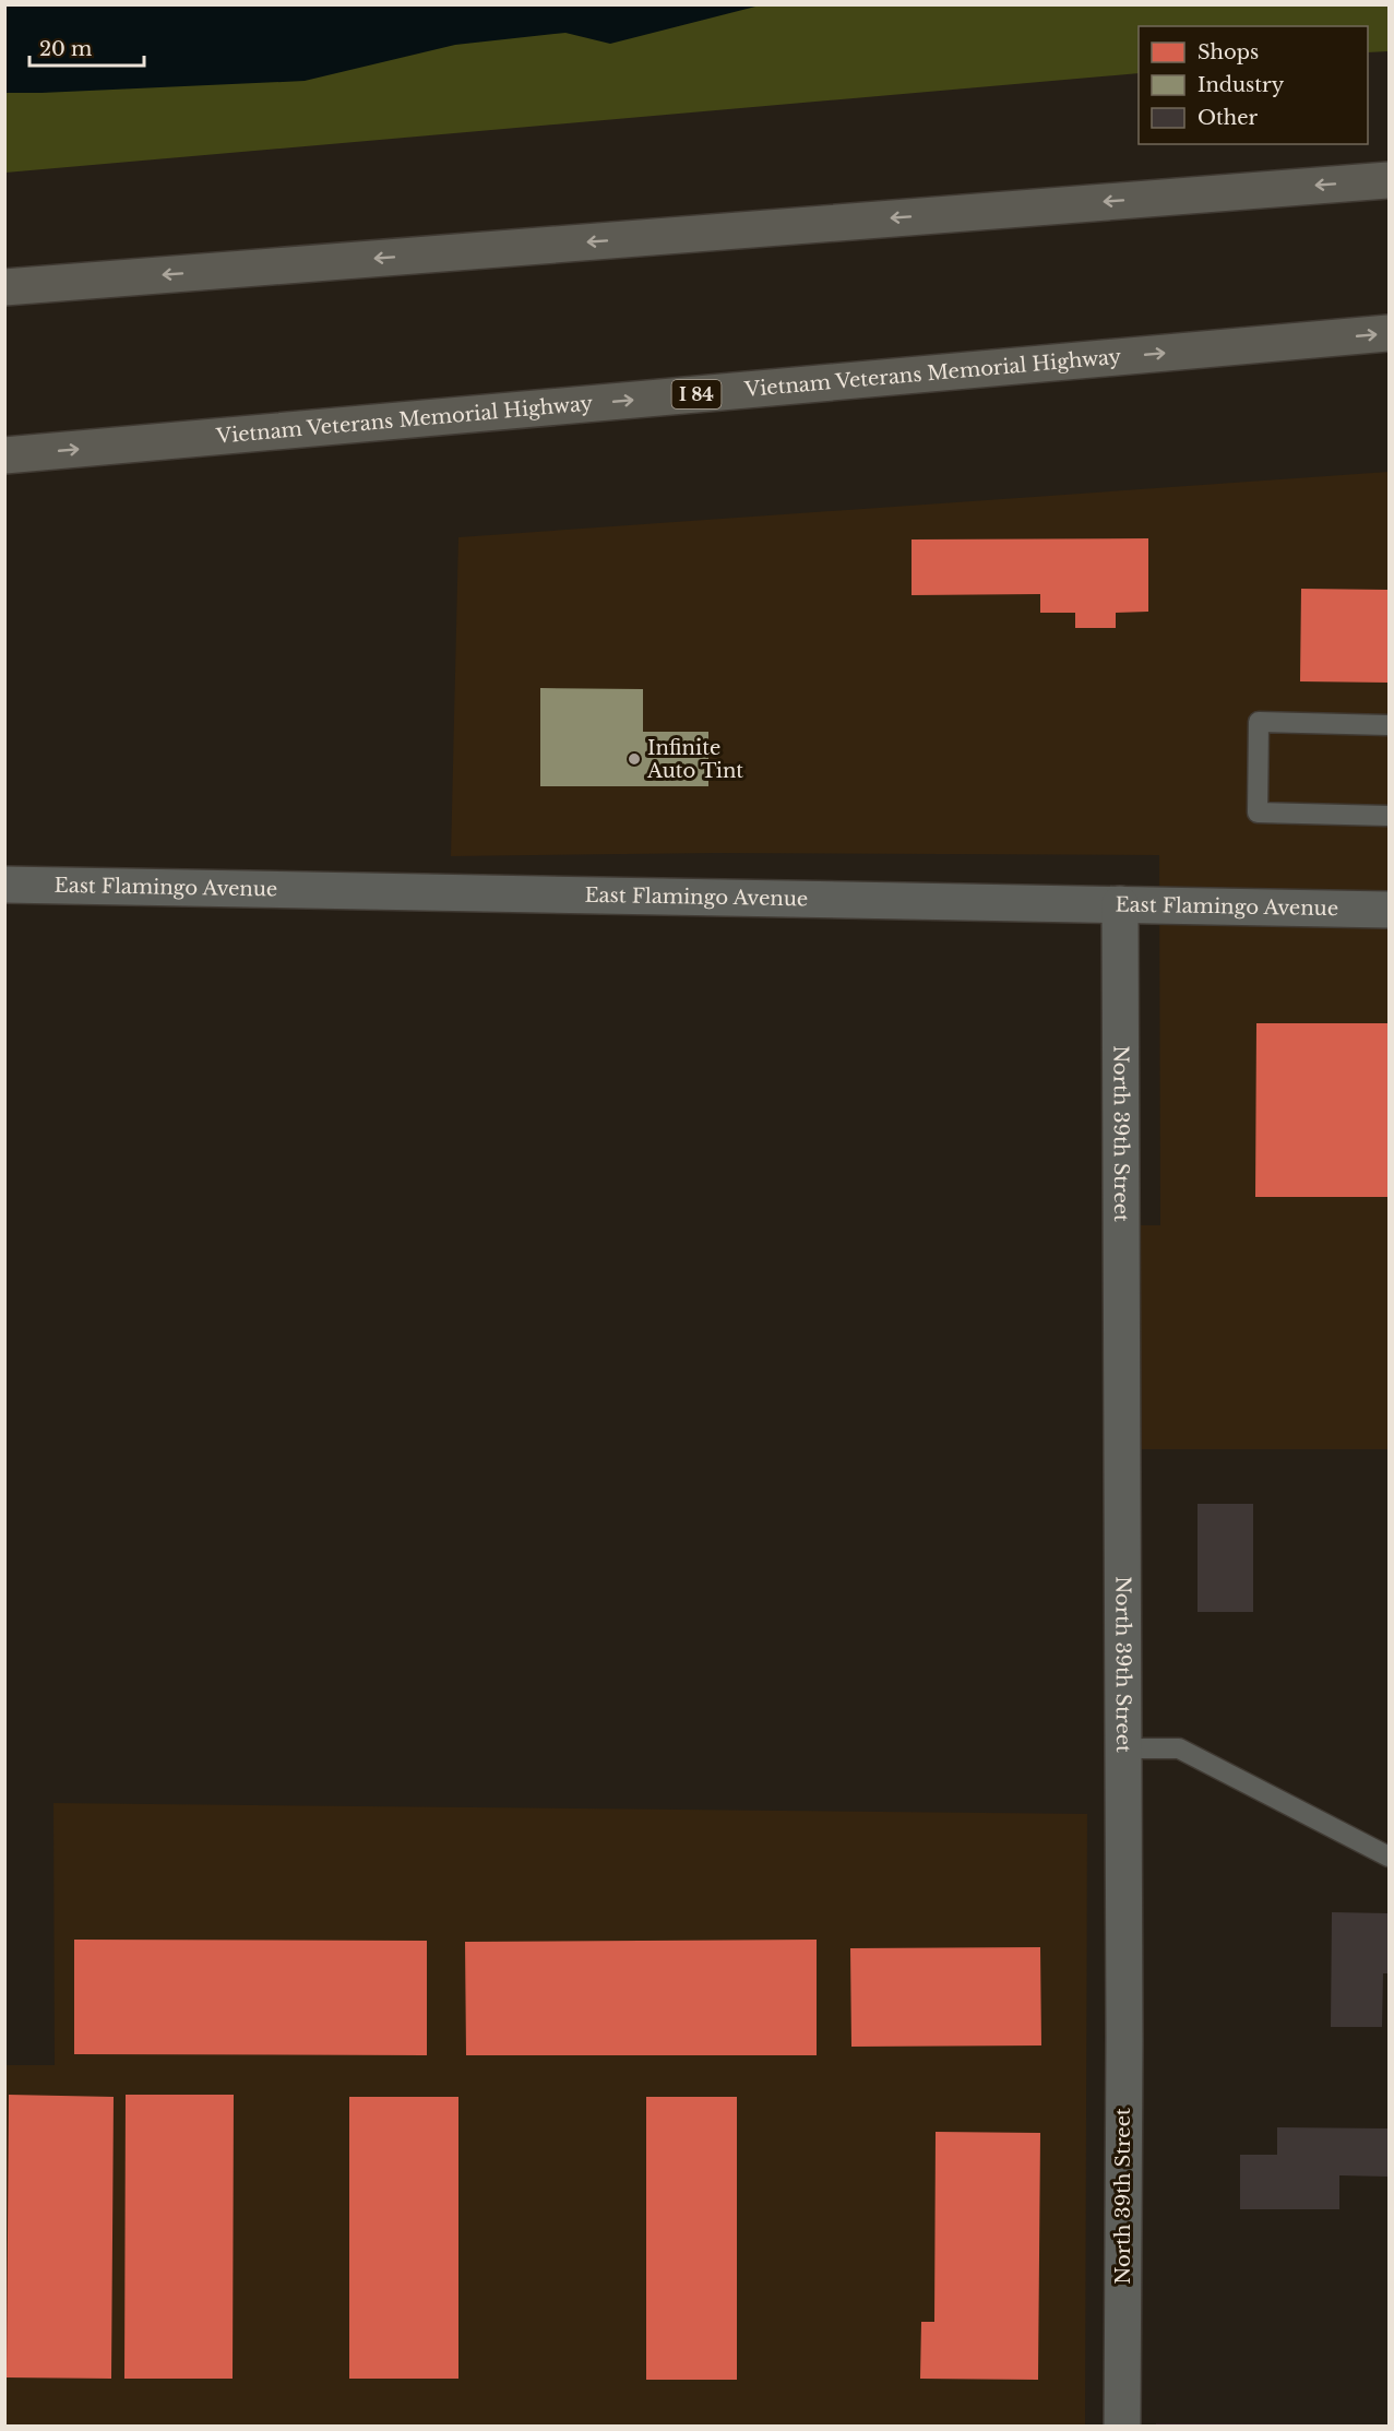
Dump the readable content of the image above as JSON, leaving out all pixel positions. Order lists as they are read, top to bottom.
{
  "streets": {
    "highway": ["Vietnam Veterans Memorial Highway", "I 84"],
    "street": ["East Flamingo Avenue", "North 39th Street"]
  },
  "crossings": [
    ["East Flamingo Avenue", "North 39th Street"]
  ],
  "places": ["Infinite Auto Tint"],
  "legend": ["Shops", "Industry", "Other"],
  "scale_bar": "20 m"
}
